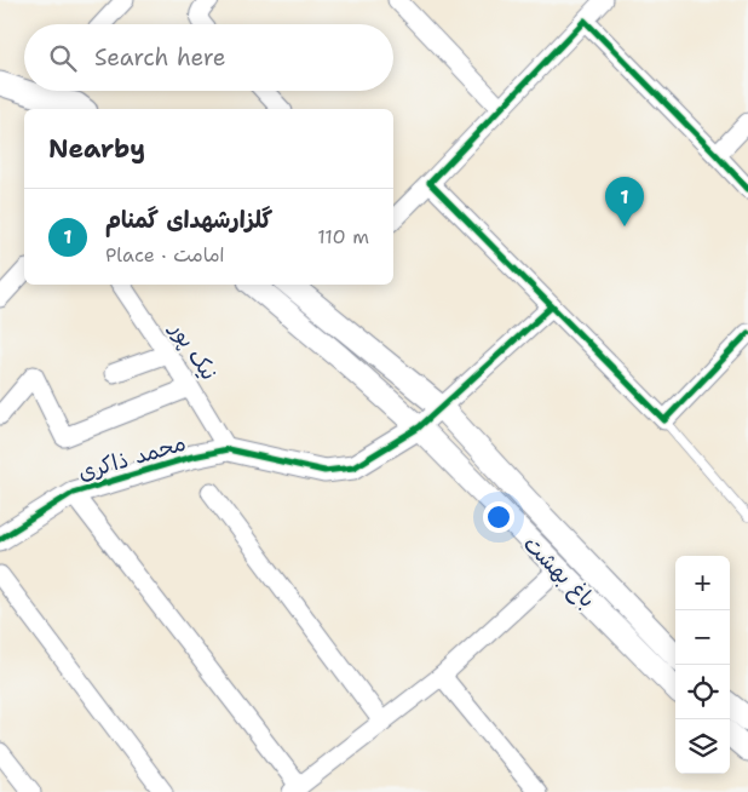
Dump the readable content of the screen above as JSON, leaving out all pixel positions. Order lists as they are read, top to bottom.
{
  "streets": {
    "street": ["نیک پور", "محمد ذاکری", "باغ بهشت"]
  },
  "crossings": [
    ["نیک پور", "محمد ذاکری"],
    ["محمد ذاکری", "باغ بهشت"]
  ],
  "page": {
    "search": "Search here",
    "heading": "Nearby",
    "pins": "1",
    "list": [
      {
        "mark": "1",
        "name": "گلزارشهدای گمنام",
        "note": "Place · امامت",
        "value": "110 m"
      }
    ],
    "map_buttons": ["+", "−"]
  }
}
